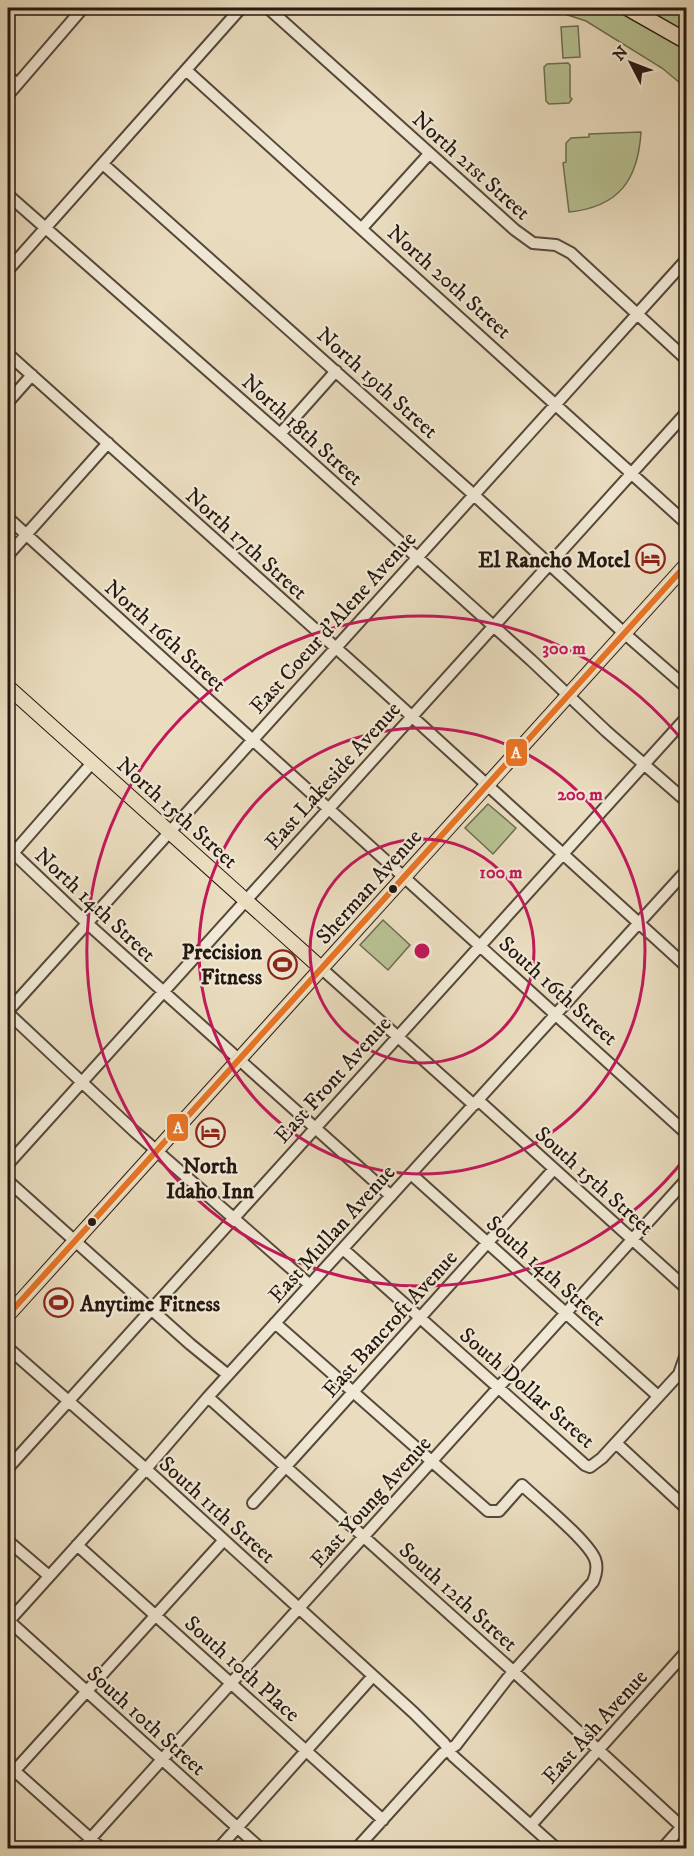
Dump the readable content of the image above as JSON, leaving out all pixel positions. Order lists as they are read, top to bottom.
{
  "streets": {
    "main road": ["North 15th Street", "Sherman Avenue"],
    "street": [
      "North 21st Street",
      "North 20th Street",
      "North 19th Street",
      "North 18th Street",
      "North 17th Street",
      "East Coeur d'Alene Avenue",
      "North 16th Street",
      "East Lakeside Avenue",
      "North 14th Street",
      "South 16th Street",
      "East Front Avenue",
      "South 15th Street",
      "East Mullan Avenue",
      "South 14th Street",
      "East Bancroft Avenue",
      "South Dollar Street",
      "East Young Avenue",
      "South 11th Street",
      "South 12th Street",
      "South 10th Place",
      "South 10th Street",
      "East Ash Avenue"
    ]
  },
  "crossings": [
    ["North 21st Street", "East Coeur d'Alene Avenue"],
    ["North 20th Street", "East Coeur d'Alene Avenue"],
    ["North 20th Street", "East Lakeside Avenue"],
    ["North 19th Street", "East Coeur d'Alene Avenue"],
    ["North 19th Street", "East Lakeside Avenue"],
    ["North 19th Street", "Sherman Avenue"],
    ["North 18th Street", "East Coeur d'Alene Avenue"],
    ["North 18th Street", "East Lakeside Avenue"],
    ["North 18th Street", "Sherman Avenue"],
    ["North 18th Street", "East Front Avenue"],
    ["North 17th Street", "East Coeur d'Alene Avenue"],
    ["North 17th Street", "East Lakeside Avenue"],
    ["North 17th Street", "Sherman Avenue"],
    ["North 17th Street", "East Front Avenue"],
    ["North 17th Street", "East Mullan Avenue"],
    ["East Coeur d'Alene Avenue", "North 16th Street"],
    ["East Coeur d'Alene Avenue", "North 15th Street"],
    ["East Coeur d'Alene Avenue", "North 14th Street"],
    ["North 16th Street", "East Lakeside Avenue"],
    ["North 16th Street", "Sherman Avenue"],
    ["North 16th Street", "South 16th Street"],
    ["East Lakeside Avenue", "North 15th Street"],
    ["East Lakeside Avenue", "North 14th Street"],
    ["North 15th Street", "Sherman Avenue"],
    ["North 15th Street", "South 15th Street"],
    ["Sherman Avenue", "North 14th Street"],
    ["Sherman Avenue", "South 16th Street"],
    ["Sherman Avenue", "South 15th Street"],
    ["South 16th Street", "East Front Avenue"],
    ["South 16th Street", "East Mullan Avenue"],
    ["East Front Avenue", "South 15th Street"],
    ["East Front Avenue", "South 11th Street"],
    ["South 15th Street", "East Mullan Avenue"],
    ["South 15th Street", "East Bancroft Avenue"],
    ["South 15th Street", "East Young Avenue"],
    ["East Mullan Avenue", "South 14th Street"],
    ["East Mullan Avenue", "South Dollar Street"],
    ["East Mullan Avenue", "South 11th Street"],
    ["East Mullan Avenue", "South 12th Street"],
    ["East Mullan Avenue", "South 10th Place"],
    ["East Mullan Avenue", "South 10th Street"],
    ["South 14th Street", "East Bancroft Avenue"],
    ["South 14th Street", "East Young Avenue"],
    ["East Bancroft Avenue", "South Dollar Street"],
    ["East Bancroft Avenue", "South 12th Street"],
    ["South Dollar Street", "East Young Avenue"],
    ["East Young Avenue", "South 11th Street"],
    ["East Young Avenue", "South 12th Street"],
    ["East Young Avenue", "South 10th Place"],
    ["East Young Avenue", "South 10th Street"],
    ["South 11th Street", "East Ash Avenue"],
    ["South 12th Street", "East Ash Avenue"]
  ],
  "places": {
    "hotel": ["El Rancho Motel", "North Idaho Inn"],
    "sports": ["Precision Fitness", "Anytime Fitness"]
  },
  "lines": ["transit line A"],
  "north": "top left",
  "rings": ["300 m", "200 m", "100 m"]
}
